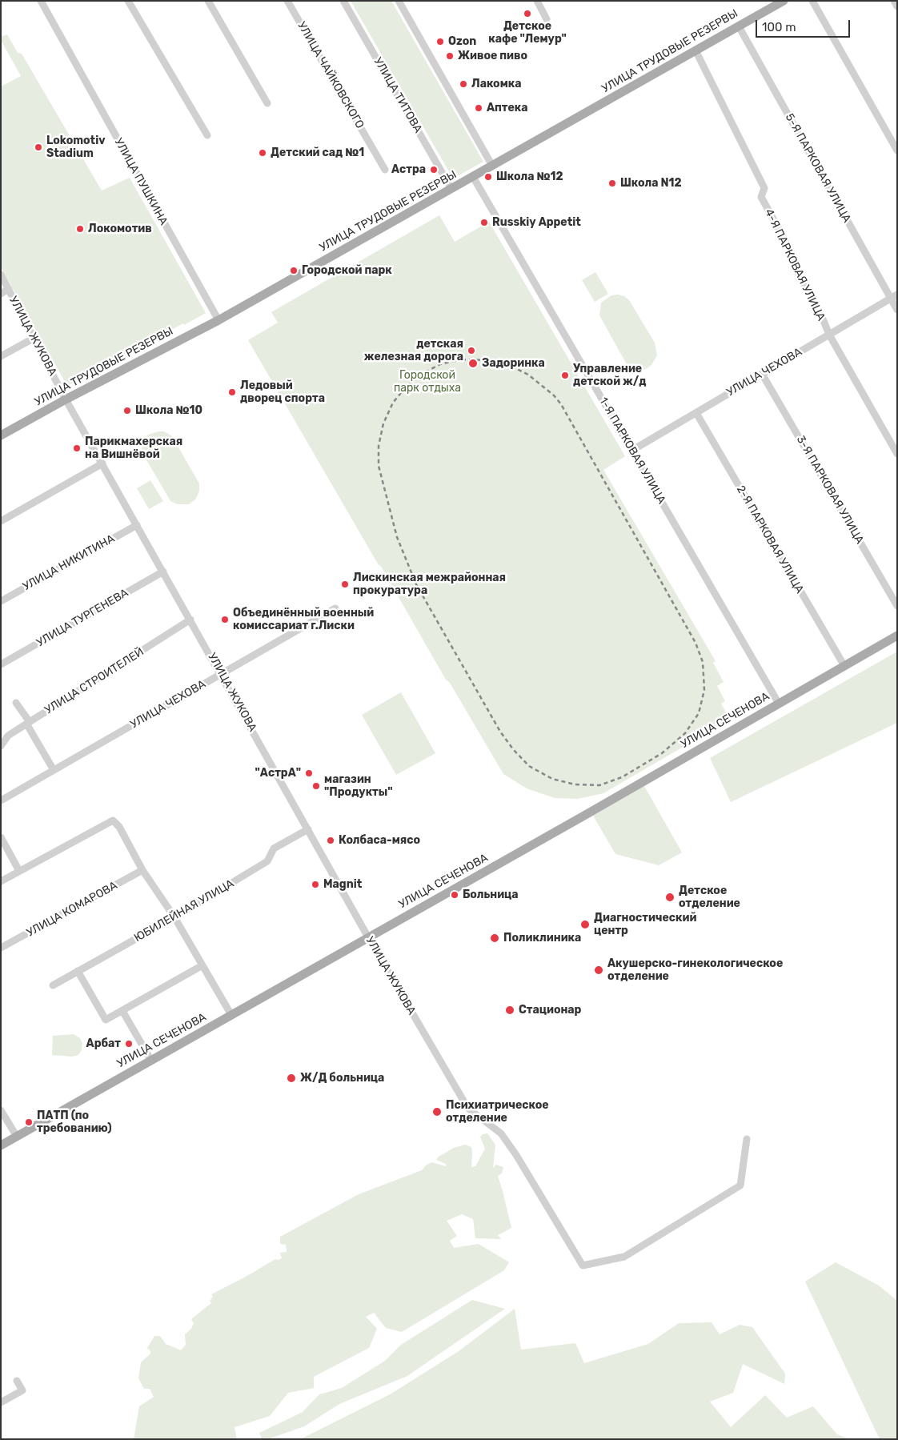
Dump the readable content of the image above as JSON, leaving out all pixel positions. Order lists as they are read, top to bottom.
{
  "streets": {
    "main road": ["УЛИЦА ТРУДОВЫЕ РЕЗЕРВЫ", "УЛИЦА СЕЧЕНОВА"],
    "street": [
      "УЛИЦА ЧАЙКОВСКОГО",
      "УЛИЦА ТИТОВА",
      "5-Я ПАРКОВАЯ УЛИЦА",
      "УЛИЦА ПУШКИНА",
      "4-Я ПАРКОВАЯ УЛИЦА",
      "УЛИЦА ЖУКОВА",
      "УЛИЦА ЧЕХОВА",
      "1-Я ПАРКОВАЯ УЛИЦА",
      "3-Я ПАРКОВАЯ УЛИЦА",
      "2-Я ПАРКОВАЯ УЛИЦА",
      "УЛИЦА НИКИТИНА",
      "УЛИЦА ТУРГЕНЕВА",
      "УЛИЦА СТРОИТЕЛЕЙ",
      "УЛИЦА КОМАРОВА",
      "ЮБИЛЕЙНАЯ УЛИЦА"
    ]
  },
  "crossings": [
    ["УЛИЦА ТРУДОВЫЕ РЕЗЕРВЫ", "УЛИЦА ТИТОВА"],
    ["УЛИЦА ТРУДОВЫЕ РЕЗЕРВЫ", "5-Я ПАРКОВАЯ УЛИЦА"],
    ["УЛИЦА ТРУДОВЫЕ РЕЗЕРВЫ", "УЛИЦА ПУШКИНА"],
    ["УЛИЦА ТРУДОВЫЕ РЕЗЕРВЫ", "4-Я ПАРКОВАЯ УЛИЦА"],
    ["УЛИЦА ТРУДОВЫЕ РЕЗЕРВЫ", "УЛИЦА ЖУКОВА"],
    ["УЛИЦА ТРУДОВЫЕ РЕЗЕРВЫ", "1-Я ПАРКОВАЯ УЛИЦА"],
    ["5-Я ПАРКОВАЯ УЛИЦА", "УЛИЦА ЧЕХОВА"],
    ["4-Я ПАРКОВАЯ УЛИЦА", "УЛИЦА ЧЕХОВА"],
    ["УЛИЦА ЖУКОВА", "УЛИЦА ЧЕХОВА"],
    ["УЛИЦА ЖУКОВА", "УЛИЦА НИКИТИНА"],
    ["УЛИЦА ЖУКОВА", "УЛИЦА ТУРГЕНЕВА"],
    ["УЛИЦА ЖУКОВА", "УЛИЦА СТРОИТЕЛЕЙ"],
    ["УЛИЦА ЖУКОВА", "УЛИЦА СЕЧЕНОВА"],
    ["УЛИЦА ЖУКОВА", "ЮБИЛЕЙНАЯ УЛИЦА"],
    ["УЛИЦА ЧЕХОВА", "1-Я ПАРКОВАЯ УЛИЦА"],
    ["УЛИЦА ЧЕХОВА", "3-Я ПАРКОВАЯ УЛИЦА"],
    ["УЛИЦА ЧЕХОВА", "2-Я ПАРКОВАЯ УЛИЦА"],
    ["1-Я ПАРКОВАЯ УЛИЦА", "УЛИЦА СЕЧЕНОВА"],
    ["2-Я ПАРКОВАЯ УЛИЦА", "УЛИЦА СЕЧЕНОВА"]
  ],
  "parks": ["Городской парк отдыха"],
  "places": [
    "Детское кафе \"Лемур\"",
    "Ozon",
    "Живое пиво",
    "Лакомка",
    "Аптека",
    "Lokomotiv Stadium",
    "Детский сад №1",
    "Астра",
    "Школа №12",
    "Школа N12",
    "Russkiy Appetit",
    "Локомотив",
    "Городской парк",
    "детская железная дорога",
    "Задоринка",
    "Управление детской ж/д",
    "Ледовый дворец спорта",
    "Школа №10",
    "Парикмахерская на Вишнёвой",
    "Лискинская межрайонная прокуратура",
    "Объединённый военный комиссариат г.Лиски",
    "\"АстрА\"",
    "магазин \"Продукты\"",
    "Колбаса-мясо",
    "Magnit",
    "Больница",
    "Детское отделение",
    "Диагностический центр",
    "Поликлиника",
    "Акушерско-гинекологическое отделение",
    "Стационар",
    "Арбат",
    "Ж/Д больница",
    "Психиатрическое отделение",
    "ПАТП (по требованию)"
  ],
  "scale_bar": "100 m"
}
